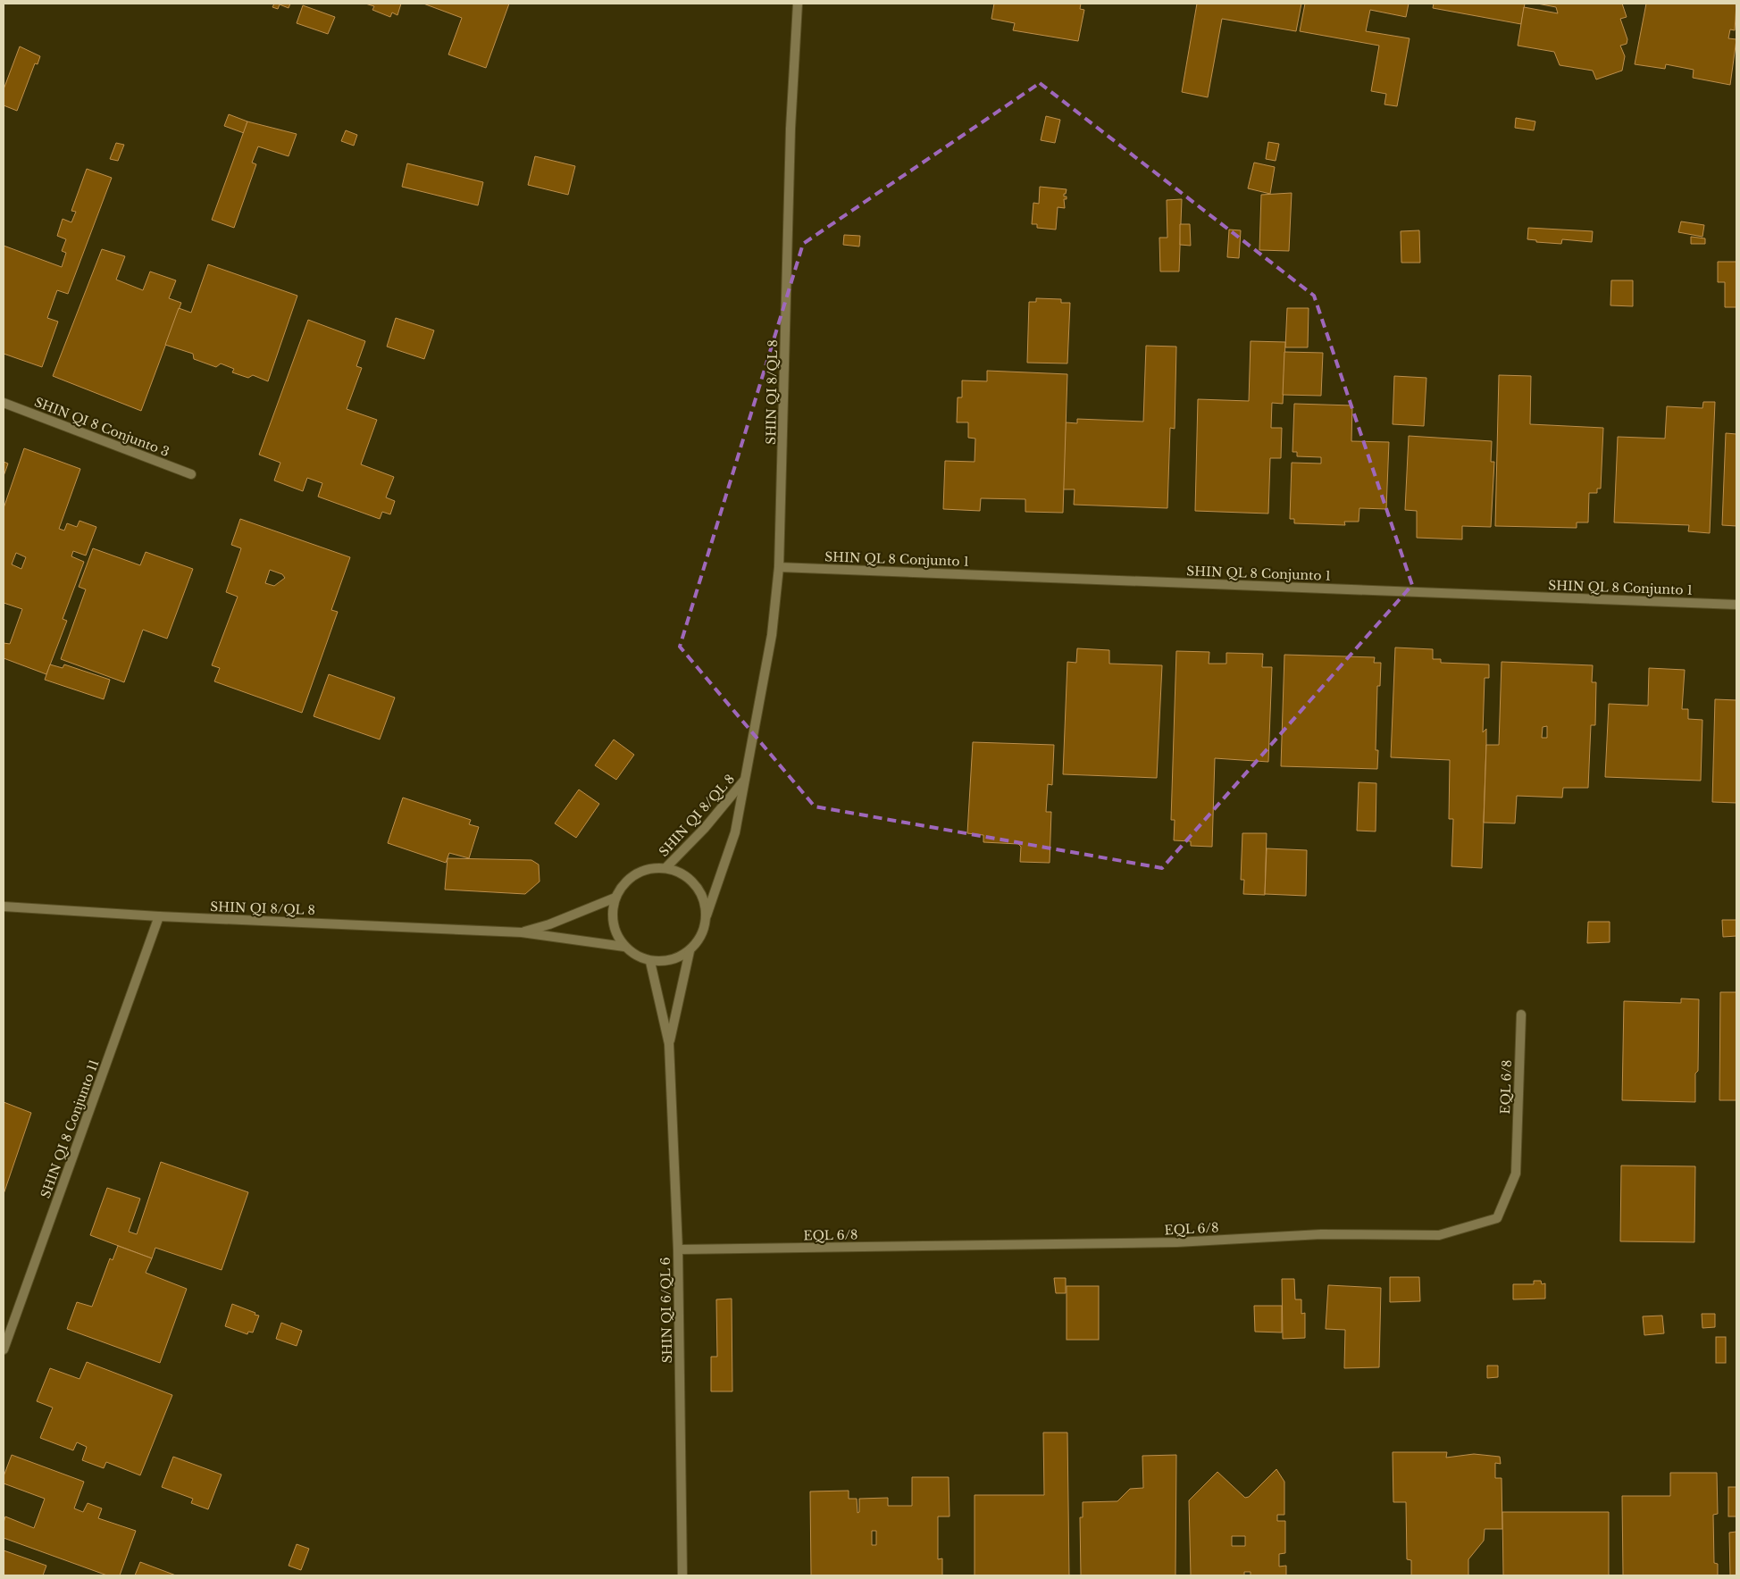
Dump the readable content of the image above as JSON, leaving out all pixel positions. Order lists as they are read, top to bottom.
{
  "streets": {
    "street": [
      "SHIN QI 8/QL 8",
      "SHIN QI 8 Conjunto 3",
      "SHIN QL 8 Conjunto 1",
      "EQL 6/8",
      "SHIN QI 8 Conjunto 11",
      "SHIN QI 6/QL 6"
    ]
  },
  "crossings": [
    ["SHIN QI 8/QL 8", "SHIN QL 8 Conjunto 1"],
    ["SHIN QI 8/QL 8", "SHIN QI 8 Conjunto 11"],
    ["SHIN QI 8/QL 8", "SHIN QI 6/QL 6"],
    ["EQL 6/8", "SHIN QI 6/QL 6"]
  ]
}
